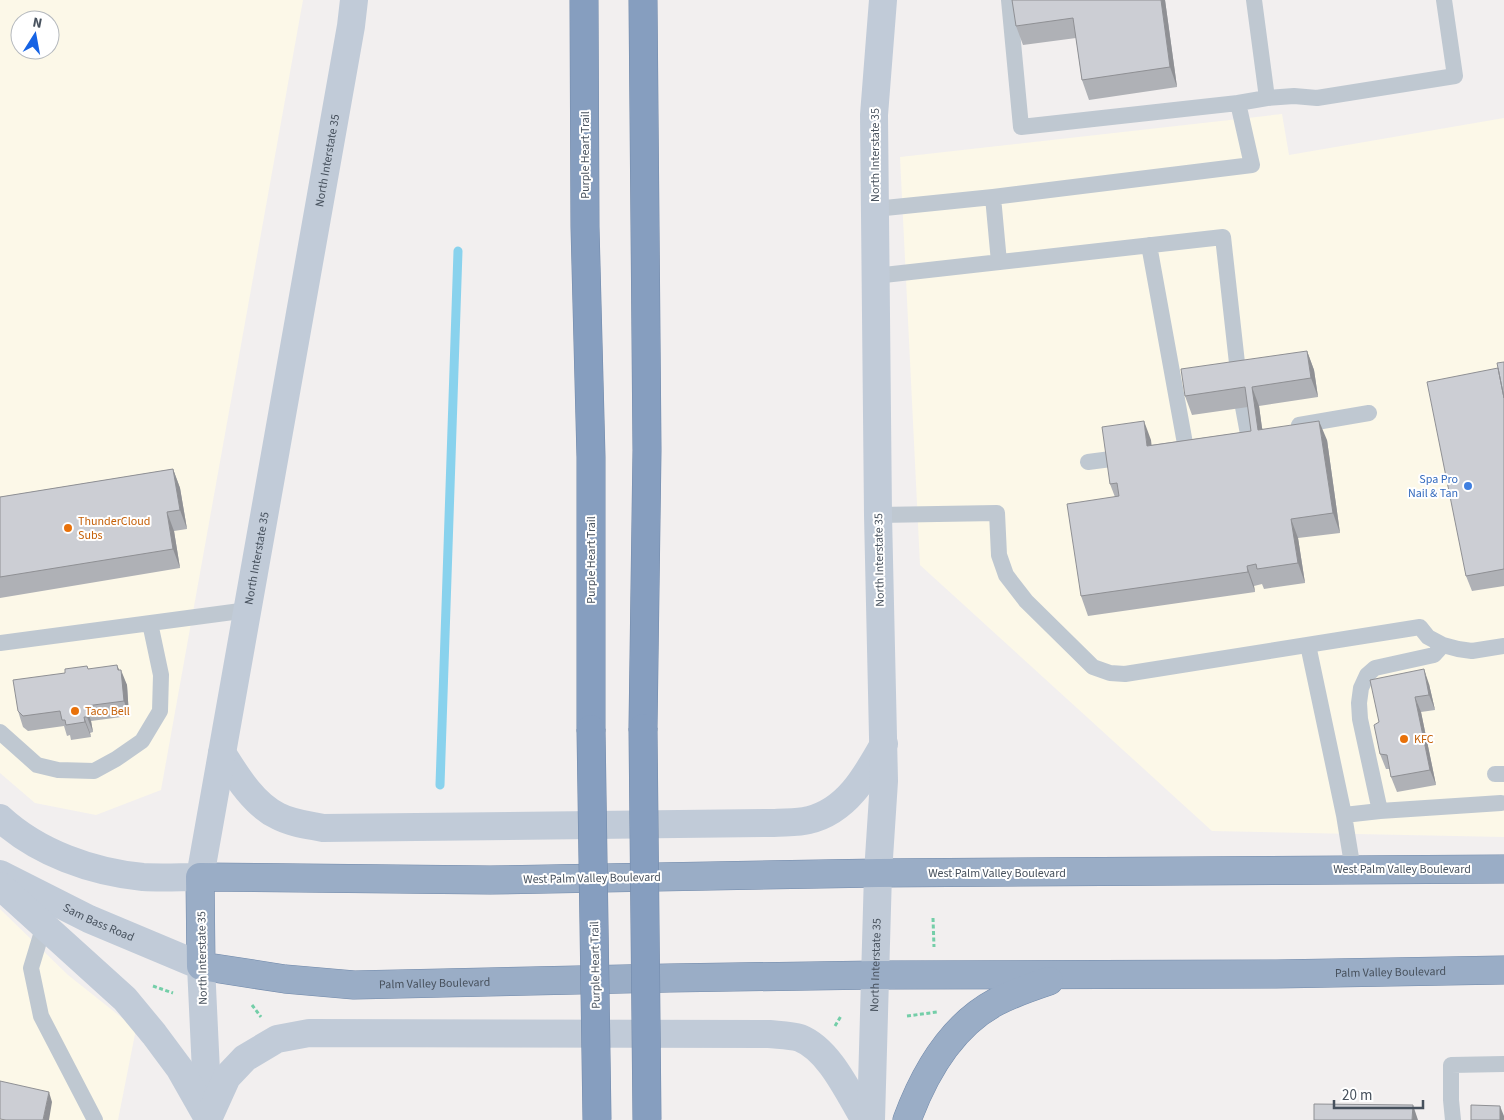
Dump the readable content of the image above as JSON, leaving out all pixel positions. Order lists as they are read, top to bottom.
{
  "streets": {
    "highway": [
      "Purple Heart Trail",
      "North Interstate 35",
      "West Palm Valley Boulevard",
      "Palm Valley Boulevard"
    ],
    "main road": ["Sam Bass Road"]
  },
  "crossings": [
    ["North Interstate 35", "West Palm Valley Boulevard"],
    ["North Interstate 35", "Sam Bass Road"],
    ["North Interstate 35", "Palm Valley Boulevard"],
    ["Sam Bass Road", "Palm Valley Boulevard"]
  ],
  "places": [
    "Spa Pro Nail & Tan",
    "ThunderCloud Subs",
    "Taco Bell",
    "KFC"
  ],
  "scale_bar": "20 m",
  "north": "top"
}
